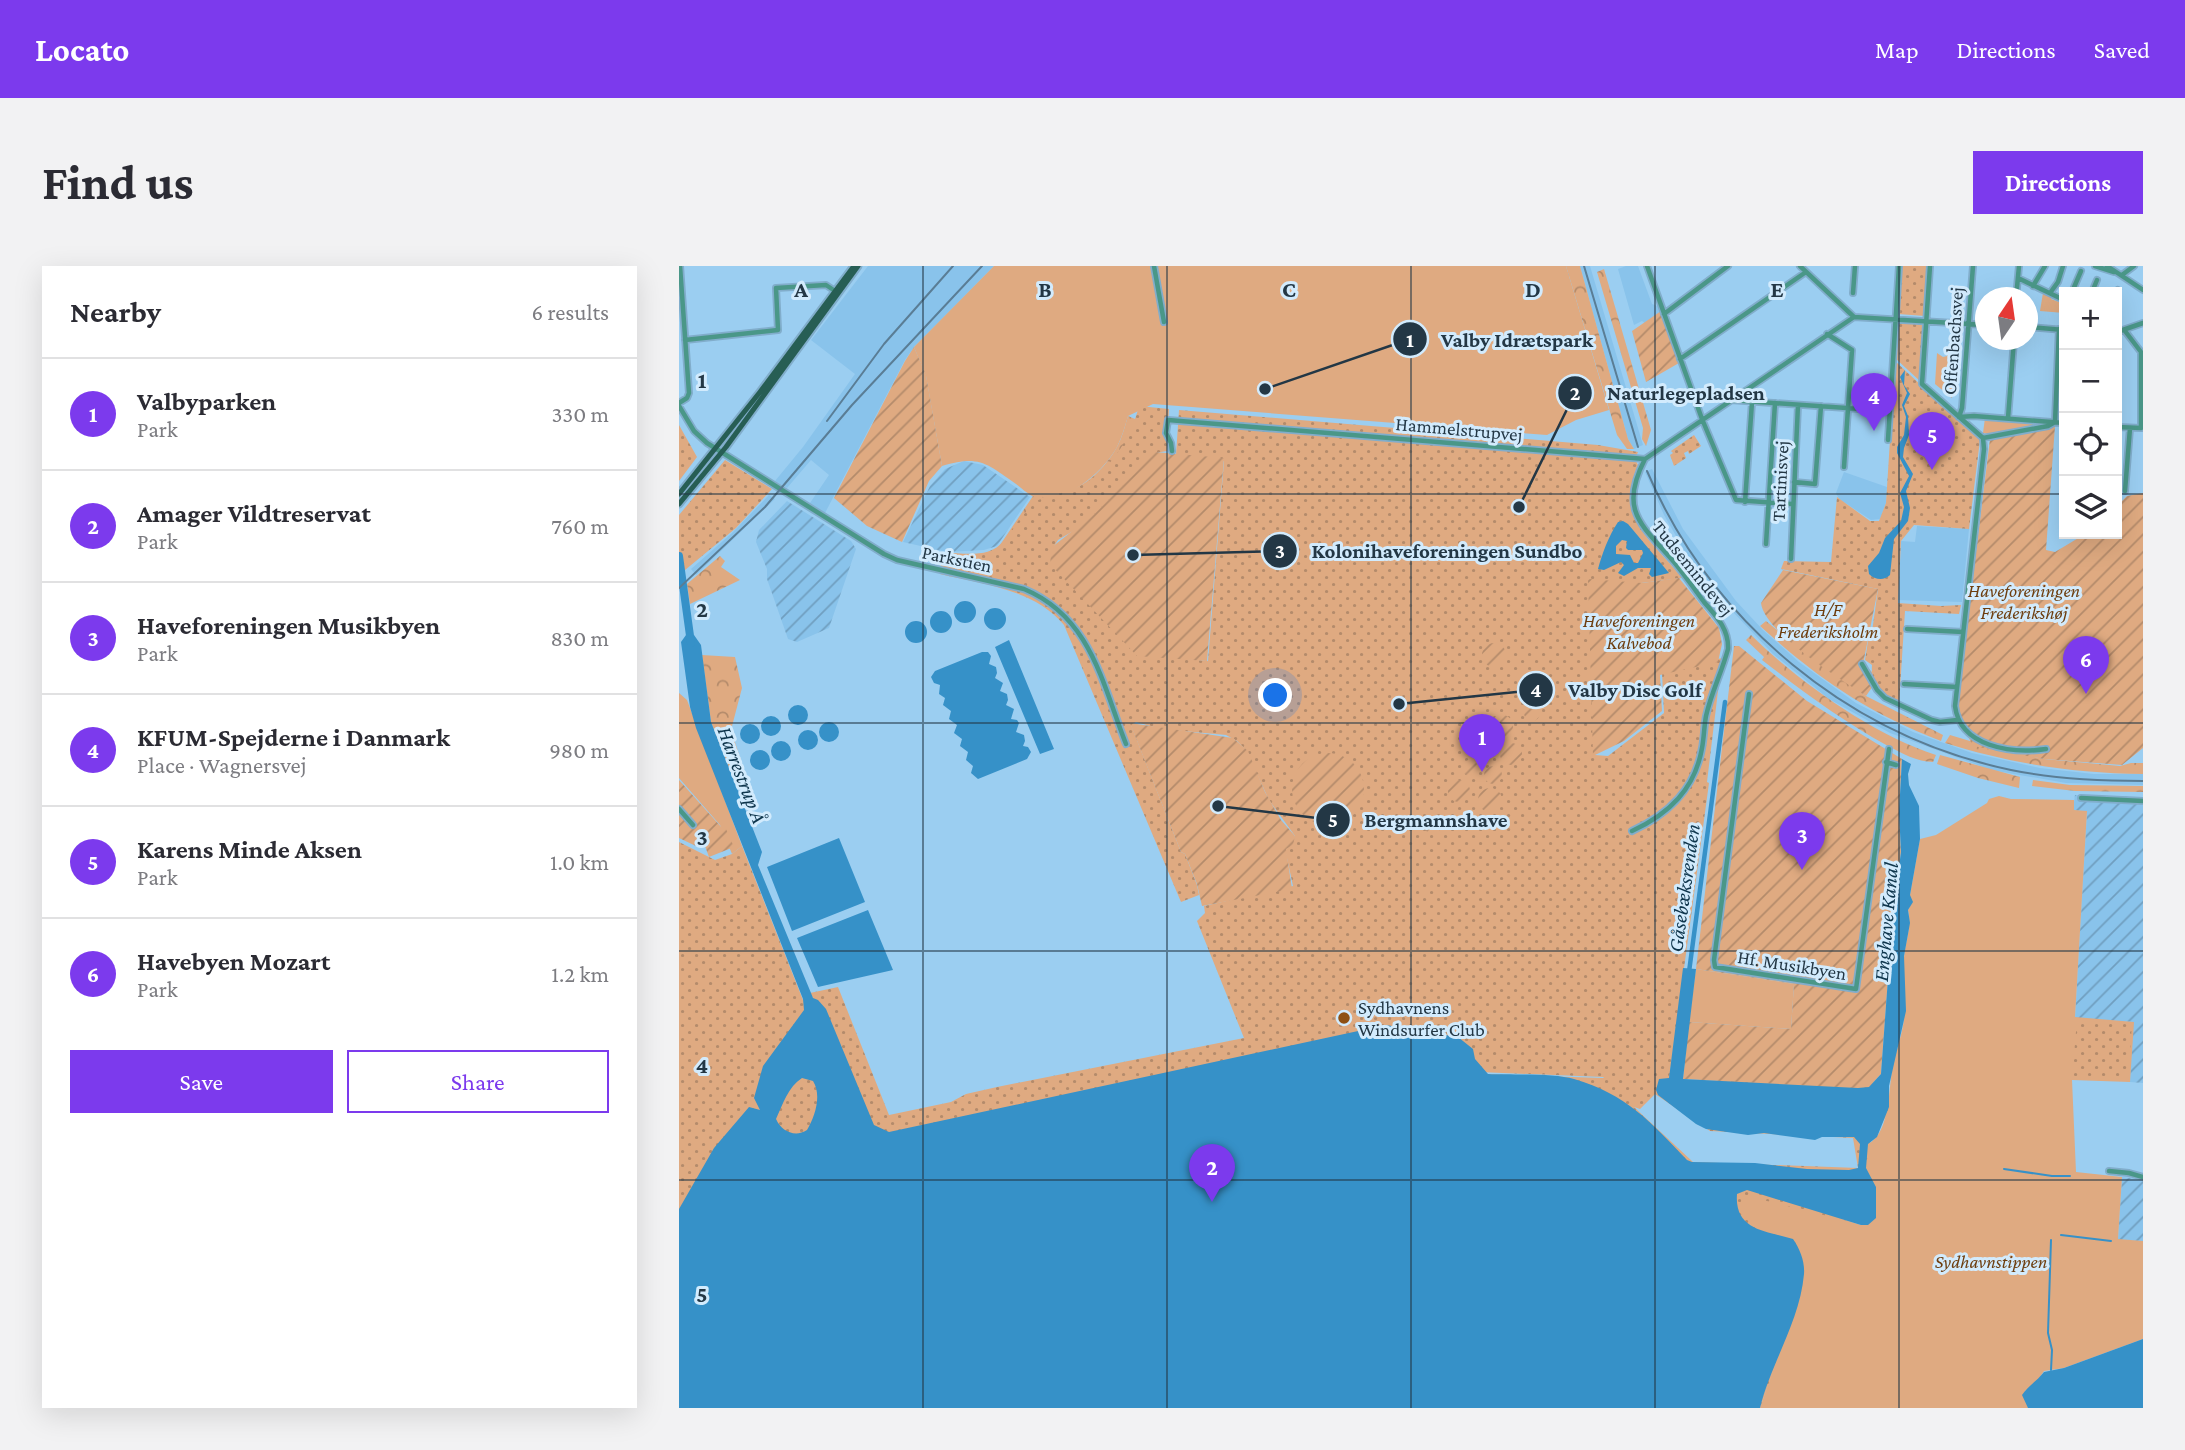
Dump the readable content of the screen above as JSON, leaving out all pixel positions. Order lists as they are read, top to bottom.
{
  "streets": {
    "street": [
      "Offenbachsvej",
      "Hammelstrupvej",
      "Tartinisvej",
      "Parkstien",
      "Tudsemindevej",
      "Hf. Musikbyen"
    ]
  },
  "crossings": [
    ["Hammelstrupvej", "Tudsemindevej"]
  ],
  "water": ["Harrestrup Å", "Gåsebæksrenden", "Enghave Kanal"],
  "parks": [
    "Haveforeningen Frederikshøj",
    "H/F Frederiksholm",
    "Haveforeningen Kalvebod",
    "Sydhavnstippen"
  ],
  "places": [
    "Valby Idrætspark",
    "Naturlegepladsen",
    "Kolonihaveforeningen Sundbo",
    "Valby Disc Golf",
    "Bergmannshave",
    "Sydhavnens Windsurfer Club"
  ],
  "north": "top",
  "page": {
    "header": "Locato",
    "nav": ["Map", "Directions", "Saved"],
    "buttons": [
      "Directions",
      ["Save", "Share"]
    ],
    "title": "Find us",
    "heading": ["Nearby", "6 results"],
    "map_buttons": ["+", "−"],
    "list": [
      {
        "mark": "1",
        "name": "Valbyparken",
        "note": "Park",
        "value": "330 m"
      },
      {
        "mark": "2",
        "name": "Amager Vildtreservat",
        "note": "Park",
        "value": "760 m"
      },
      {
        "mark": "3",
        "name": "Haveforeningen Musikbyen",
        "note": "Park",
        "value": "830 m"
      },
      {
        "mark": "4",
        "name": "KFUM-Spejderne i Danmark",
        "note": "Place · Wagnersvej",
        "value": "980 m"
      },
      {
        "mark": "5",
        "name": "Karens Minde Aksen",
        "note": "Park",
        "value": "1.0 km"
      },
      {
        "mark": "6",
        "name": "Havebyen Mozart",
        "note": "Park",
        "value": "1.2 km"
      }
    ],
    "pins": [
      "4",
      "5",
      "6",
      "1",
      "3",
      "2"
    ]
  },
  "grid": {
    "columns": [
      "A",
      "B",
      "C",
      "D",
      "E"
    ],
    "rows": [
      "1",
      "2",
      "3",
      "4",
      "5"
    ]
  }
}
